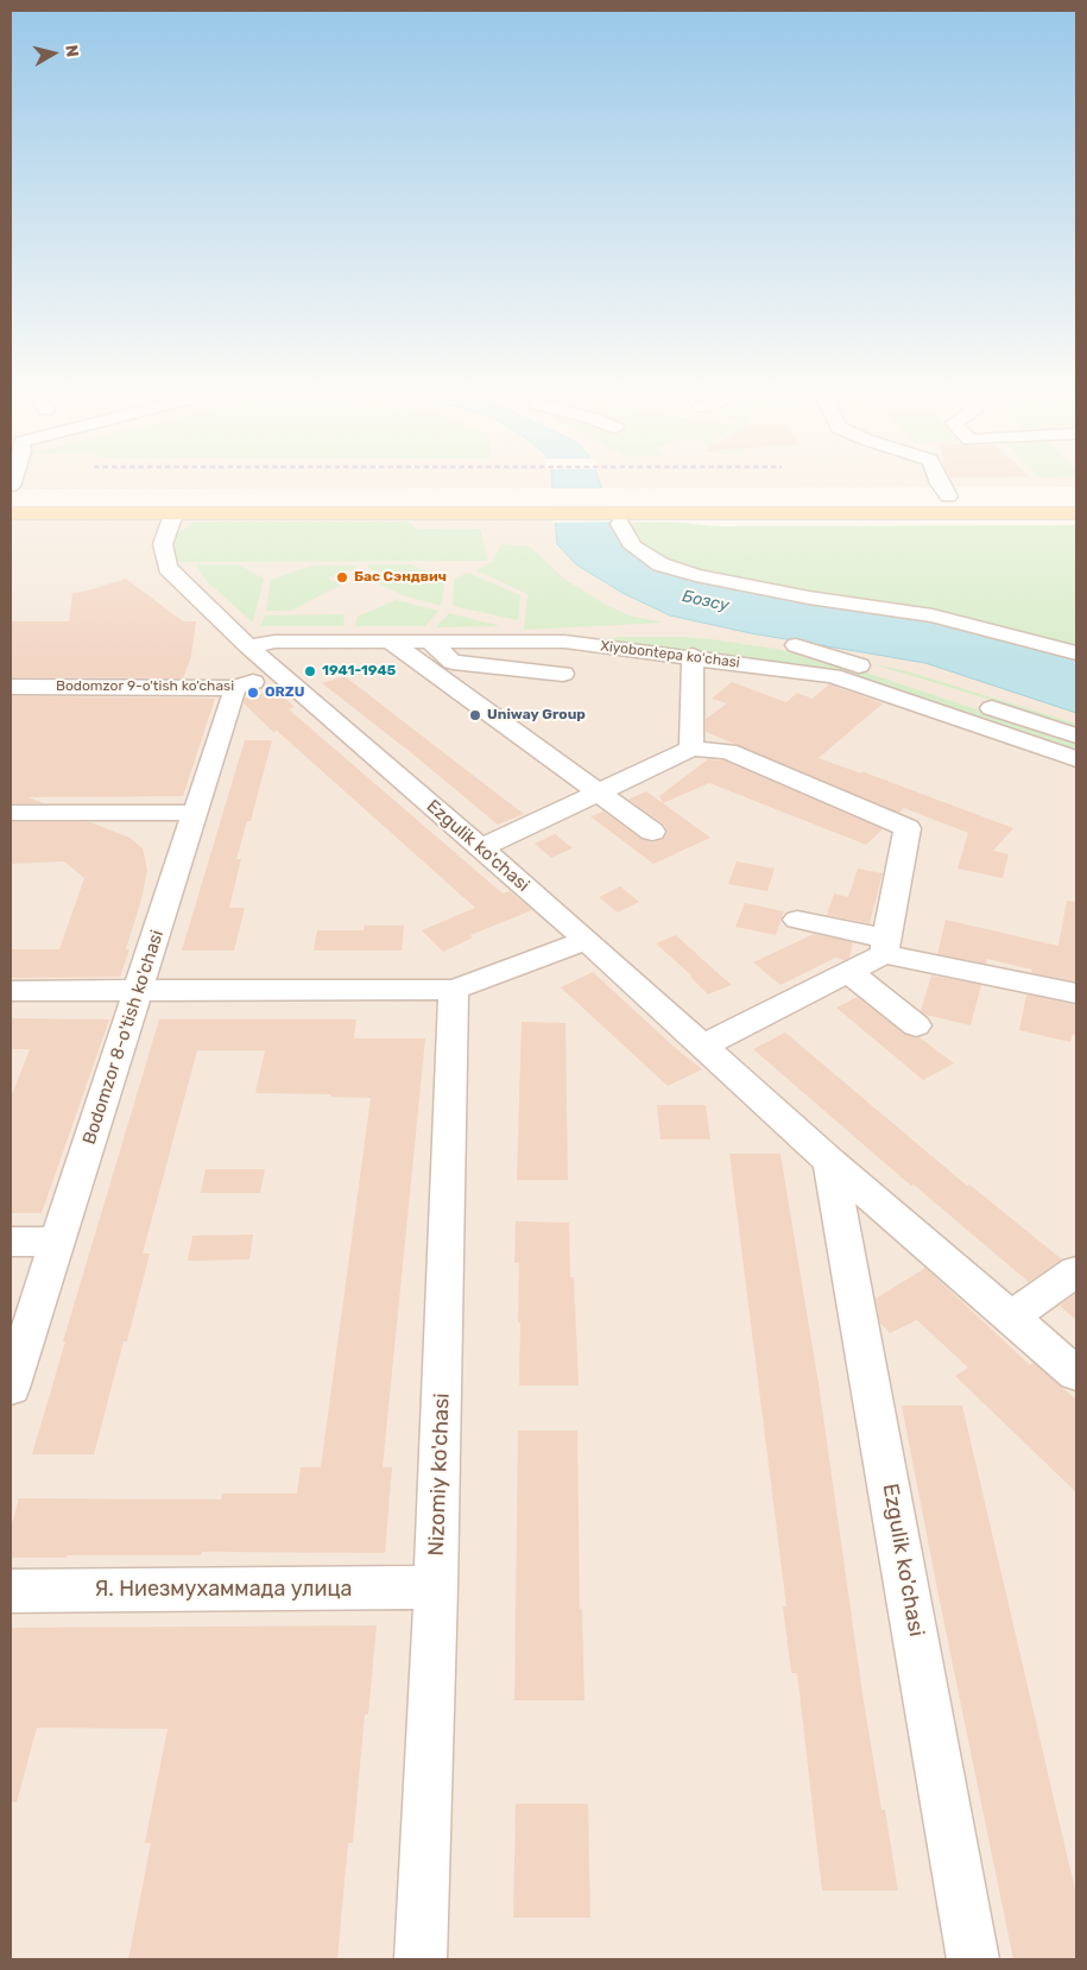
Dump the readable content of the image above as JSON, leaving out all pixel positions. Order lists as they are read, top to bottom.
{
  "streets": {
    "street": [
      "Xiyobontepa koʻchasi",
      "Bodomzor 9-o'tish ko'chasi",
      "Ezgulik ko'chasi",
      "Bodomzor 8-o'tish ko'chasi",
      "Nizomiy ko'chasi",
      "Я. Ниезмухаммада улица"
    ]
  },
  "crossings": [
    ["Xiyobontepa koʻchasi", "Ezgulik ko'chasi"],
    ["Bodomzor 9-o'tish ko'chasi", "Ezgulik ko'chasi"],
    ["Bodomzor 9-o'tish ko'chasi", "Bodomzor 8-o'tish ko'chasi"],
    ["Nizomiy ko'chasi", "Я. Ниезмухаммада улица"]
  ],
  "water": ["Бозсу"],
  "places": [
    "Бас Сэндвич",
    "1941-1945",
    "ORZU",
    "Uniway Group"
  ],
  "north": "right"
}
